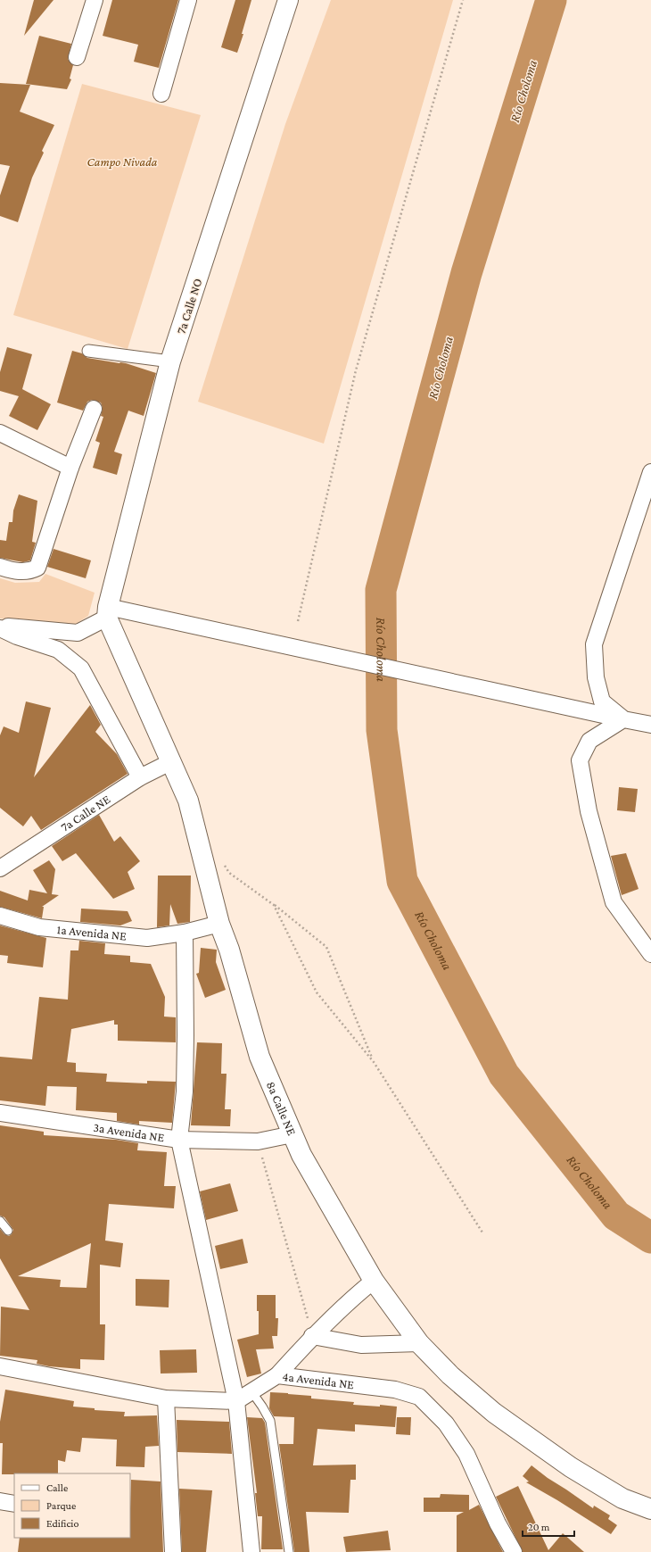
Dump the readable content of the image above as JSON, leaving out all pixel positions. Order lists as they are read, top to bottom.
{
  "streets": {
    "street": [
      "7a Calle NO",
      "7a Calle NE",
      "1a Avenida NE",
      "8a Calle NE",
      "3a Avenida NE",
      "4a Avenida NE"
    ]
  },
  "crossings": [
    ["1a Avenida NE", "8a Calle NE"],
    ["8a Calle NE", "3a Avenida NE"]
  ],
  "water": ["Río Choloma"],
  "parks": ["Campo Nivada"],
  "legend": ["Calle", "Parque", "Edificio"],
  "scale_bar": "20 m"
}
